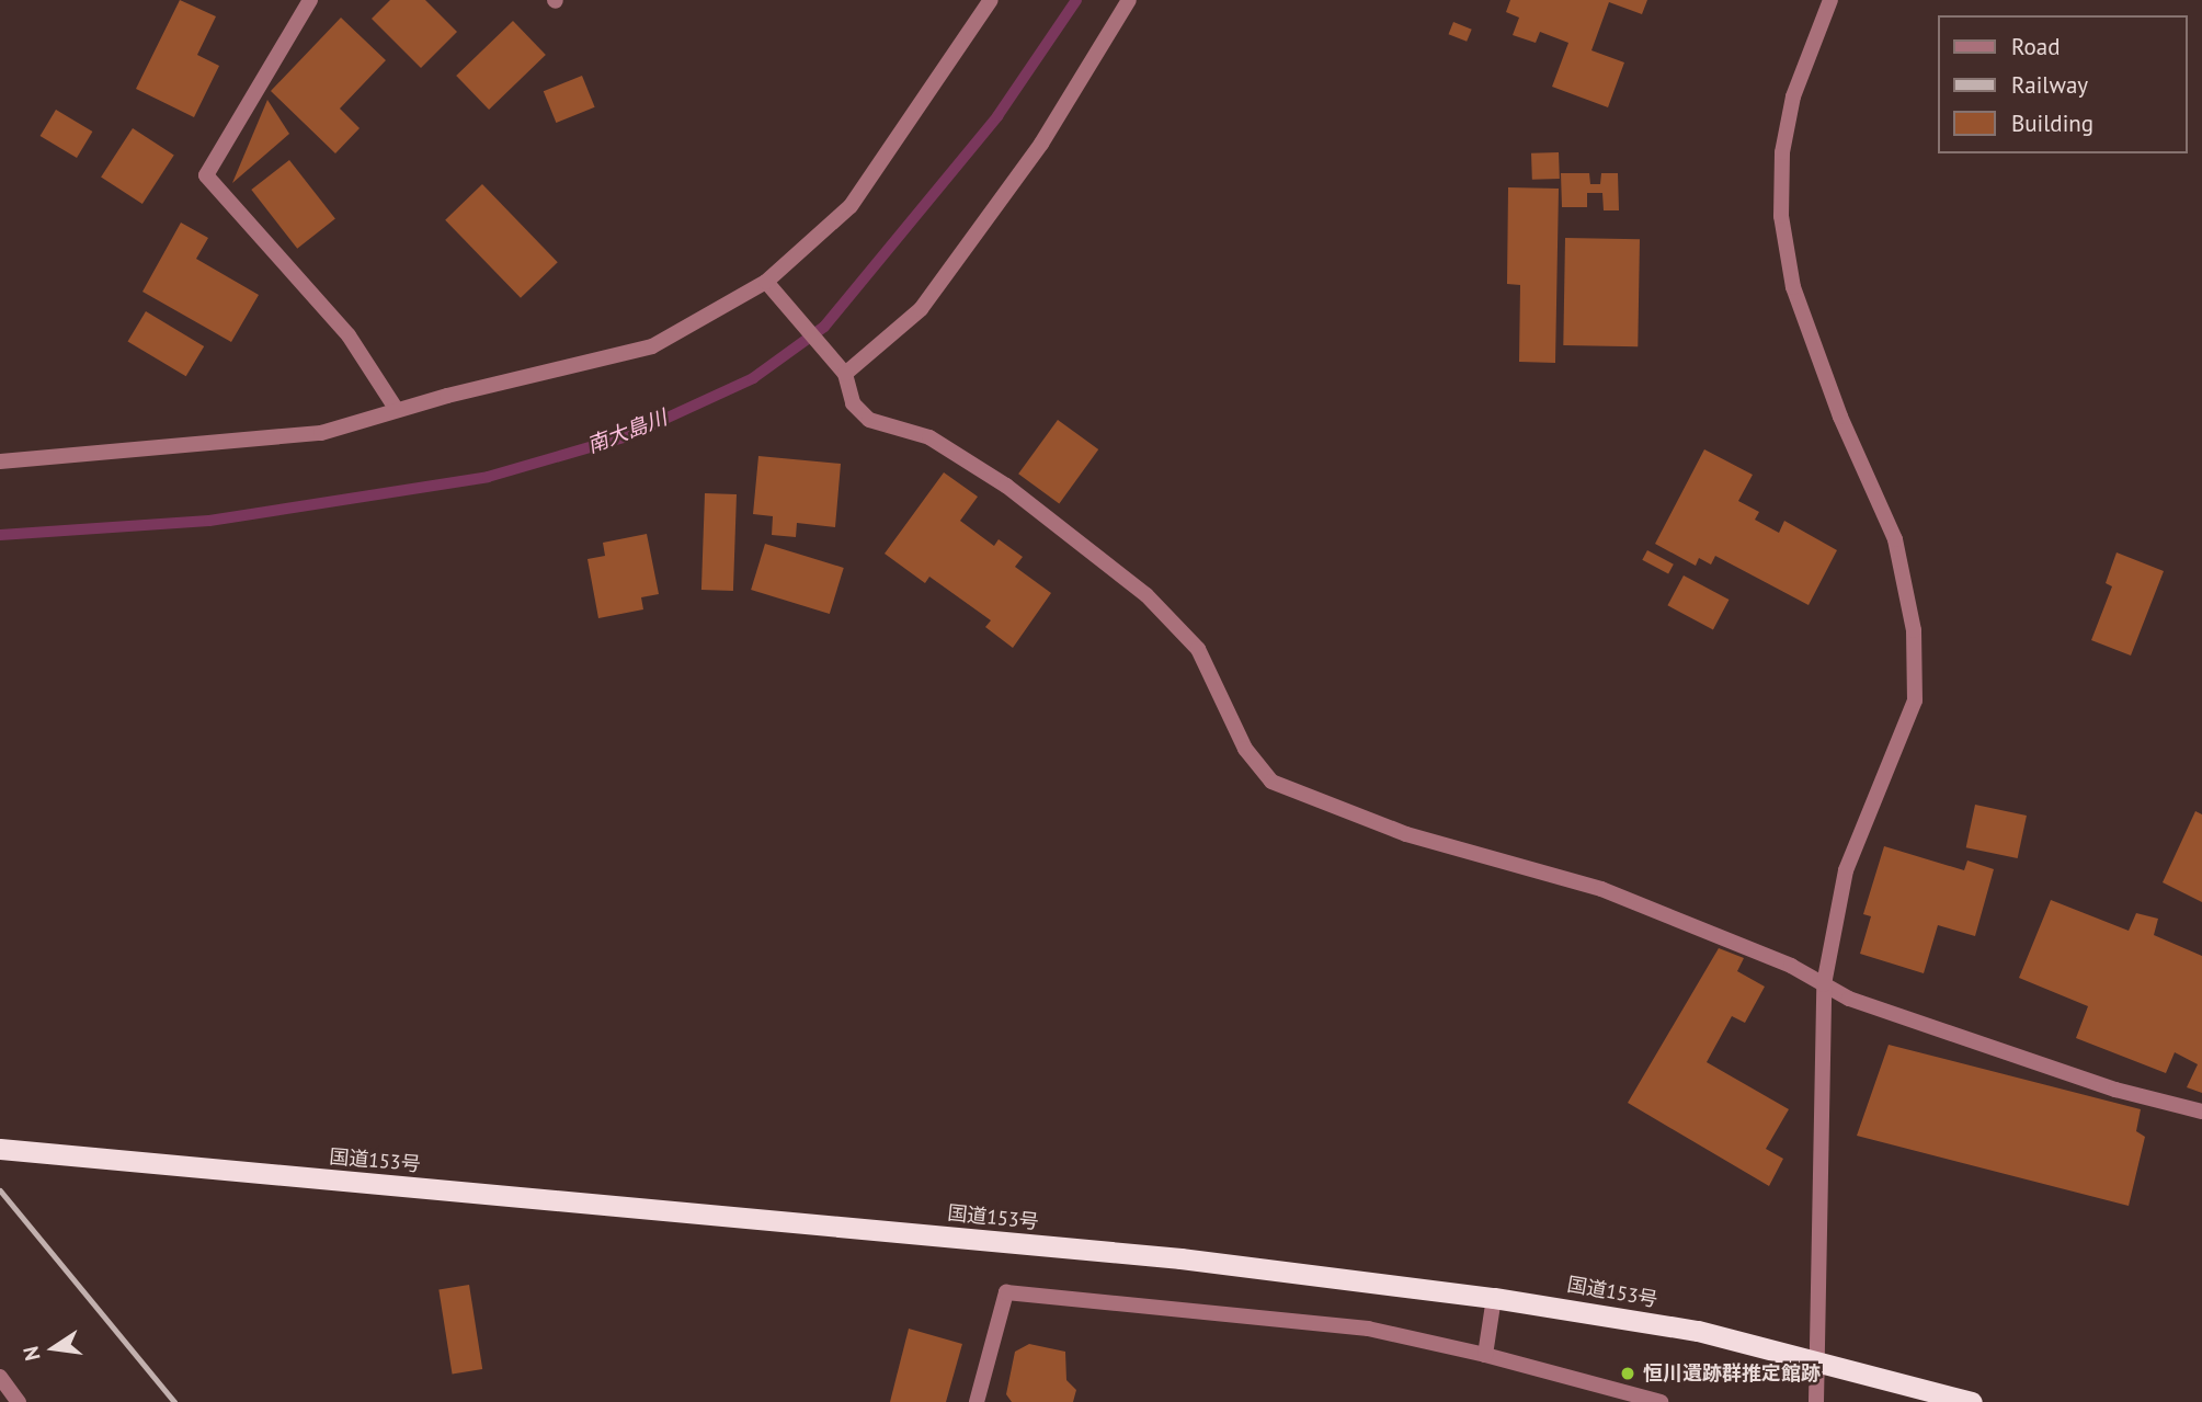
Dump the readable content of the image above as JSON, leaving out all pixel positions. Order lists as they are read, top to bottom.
{
  "streets": {
    "highway": ["国道153号"]
  },
  "water": ["南大島川"],
  "places": ["恒川遺跡群推定館跡"],
  "legend": ["Road", "Railway", "Building"],
  "north": "left"
}
